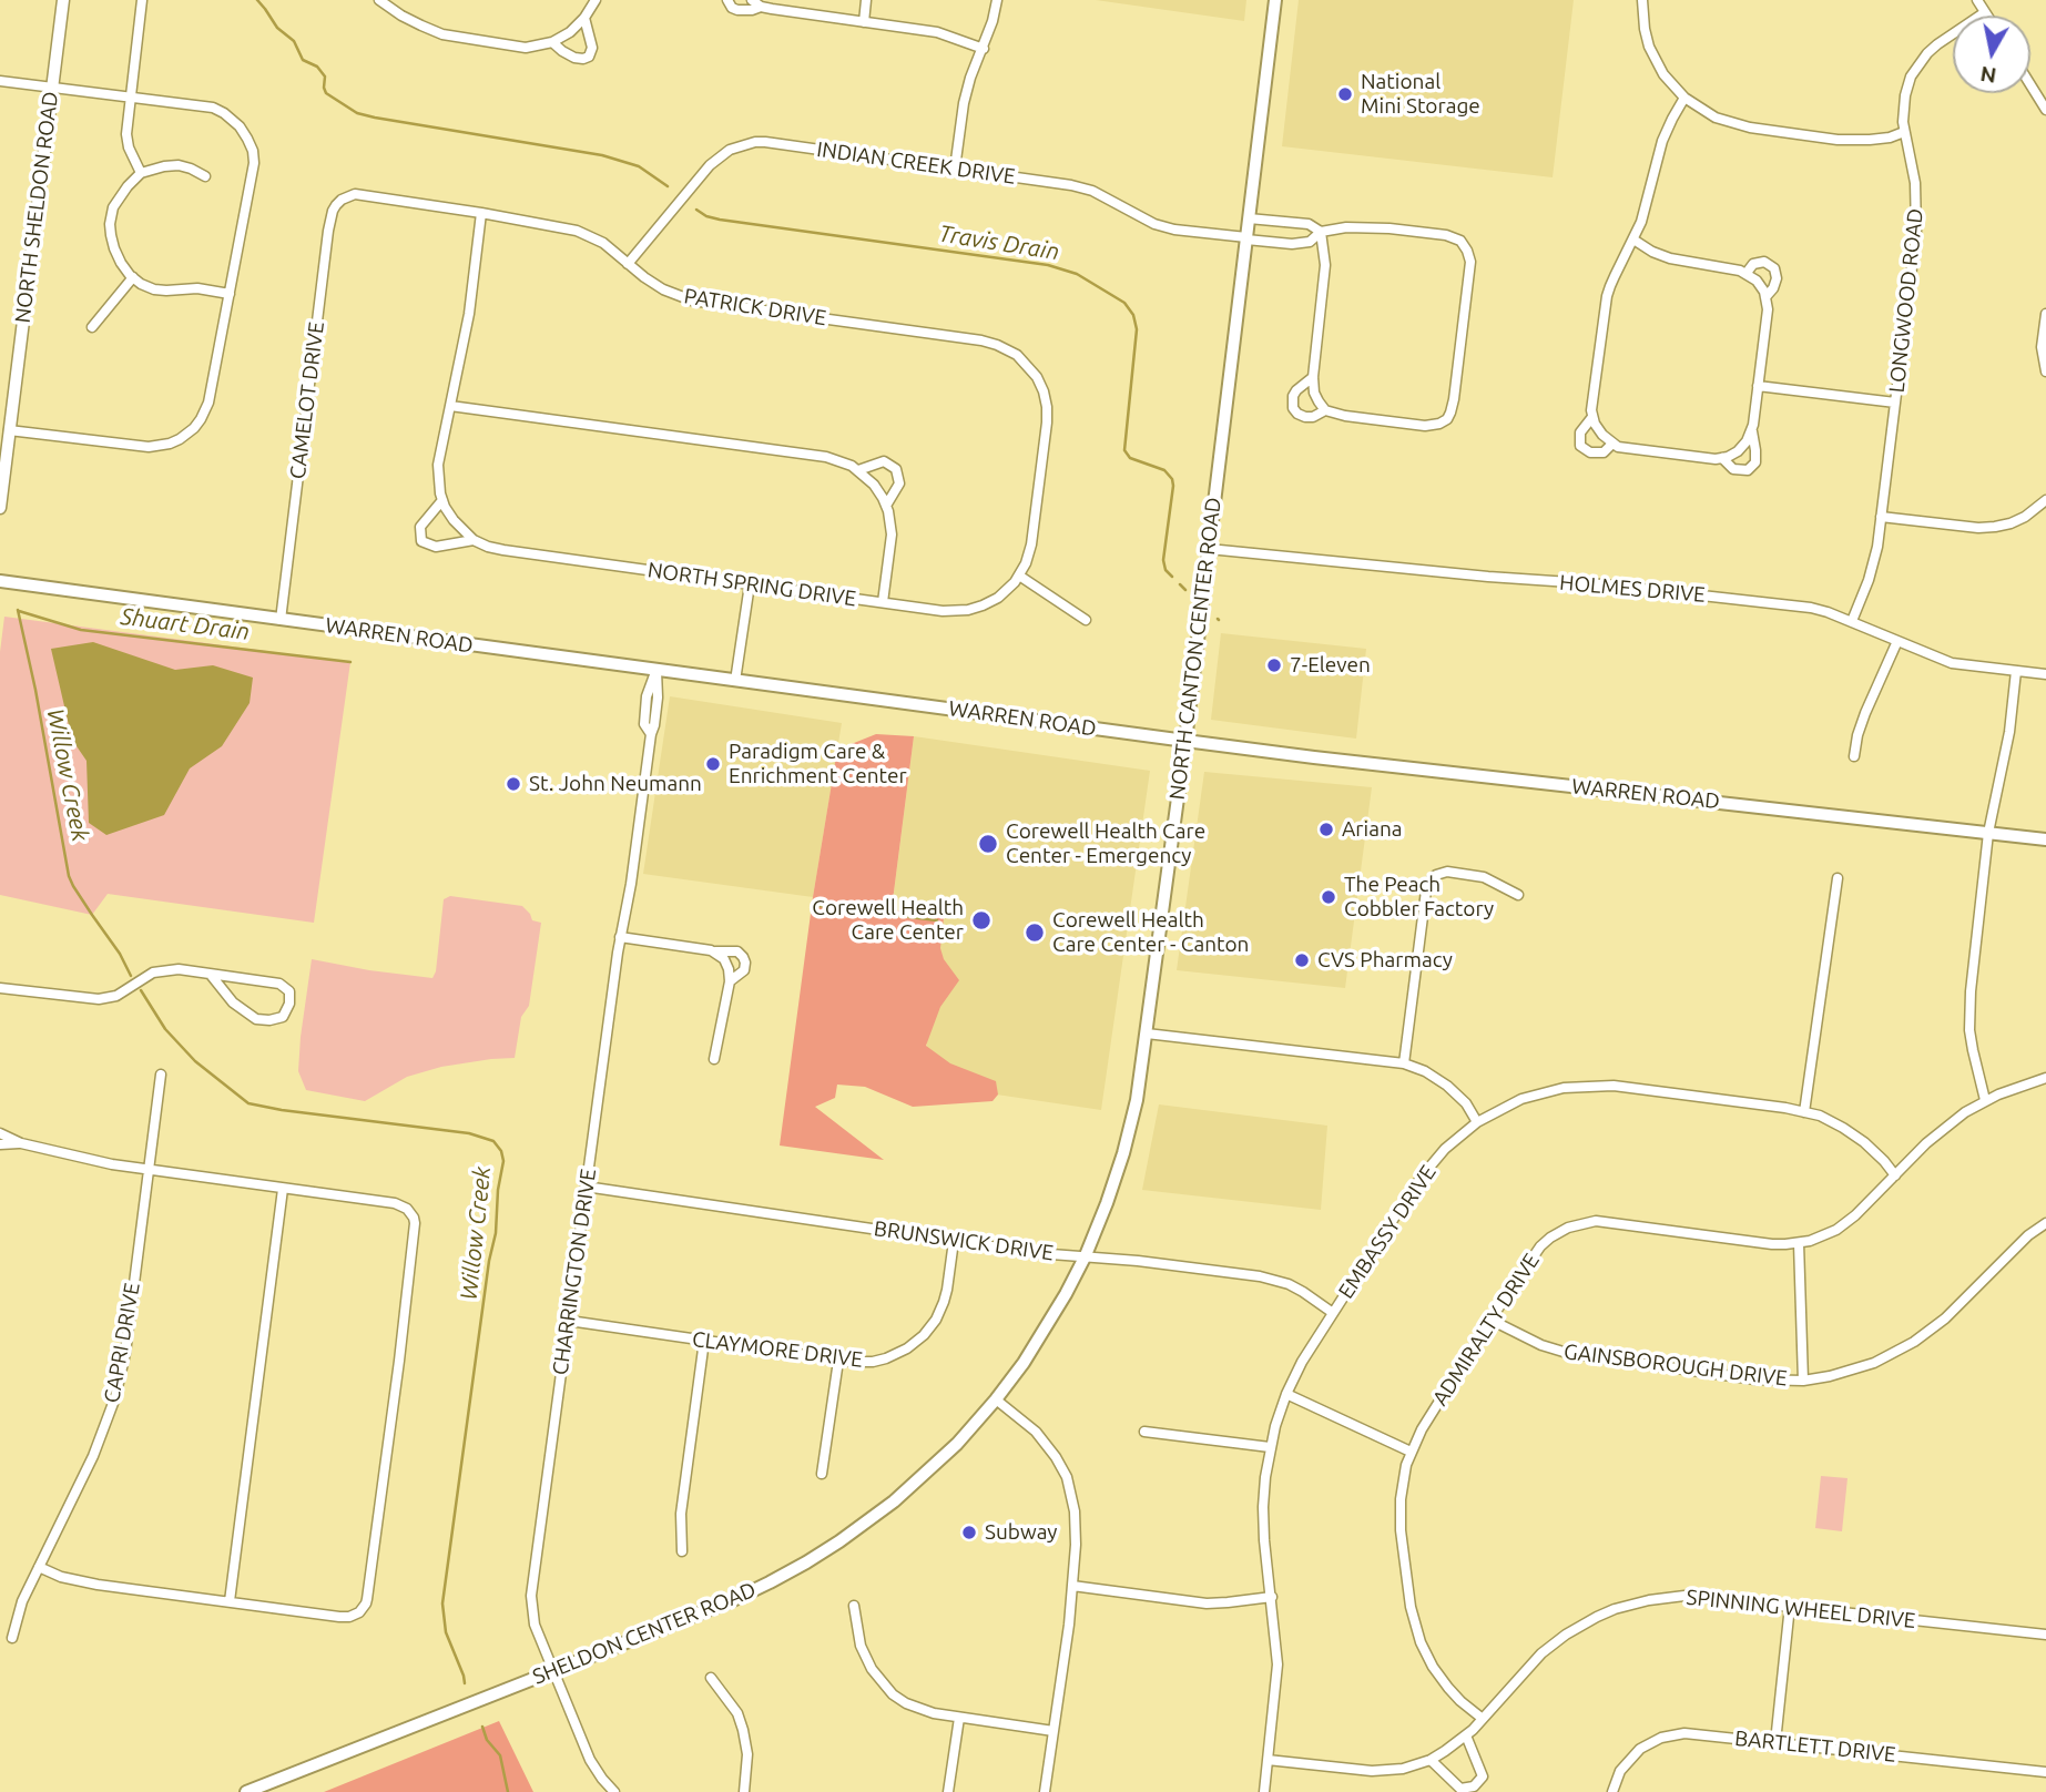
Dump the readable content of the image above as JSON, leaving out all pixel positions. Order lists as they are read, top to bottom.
{
  "streets": {
    "main road": ["WARREN ROAD", "NORTH CANTON CENTER ROAD", "SHELDON CENTER ROAD"],
    "street": [
      "INDIAN CREEK DRIVE",
      "NORTH SHELDON ROAD",
      "LONGWOOD ROAD",
      "PATRICK DRIVE",
      "CAMELOT DRIVE",
      "NORTH SPRING DRIVE",
      "HOLMES DRIVE",
      "EMBASSY DRIVE",
      "BRUNSWICK DRIVE",
      "CHARRINGTON DRIVE",
      "ADMIRALTY DRIVE",
      "CAPRI DRIVE",
      "CLAYMORE DRIVE",
      "GAINSBOROUGH DRIVE",
      "SPINNING WHEEL DRIVE",
      "BARTLETT DRIVE"
    ]
  },
  "crossings": [
    ["INDIAN CREEK DRIVE", "PATRICK DRIVE"],
    ["INDIAN CREEK DRIVE", "NORTH CANTON CENTER ROAD"],
    ["LONGWOOD ROAD", "HOLMES DRIVE"],
    ["PATRICK DRIVE", "CAMELOT DRIVE"],
    ["PATRICK DRIVE", "NORTH SPRING DRIVE"],
    ["CAMELOT DRIVE", "WARREN ROAD"],
    ["HOLMES DRIVE", "NORTH CANTON CENTER ROAD"],
    ["WARREN ROAD", "NORTH CANTON CENTER ROAD"],
    ["WARREN ROAD", "CHARRINGTON DRIVE"],
    ["NORTH CANTON CENTER ROAD", "BRUNSWICK DRIVE"],
    ["NORTH CANTON CENTER ROAD", "SHELDON CENTER ROAD"],
    ["EMBASSY DRIVE", "BRUNSWICK DRIVE"],
    ["EMBASSY DRIVE", "ADMIRALTY DRIVE"],
    ["EMBASSY DRIVE", "SPINNING WHEEL DRIVE"],
    ["BRUNSWICK DRIVE", "CHARRINGTON DRIVE"],
    ["BRUNSWICK DRIVE", "CLAYMORE DRIVE"],
    ["CHARRINGTON DRIVE", "CLAYMORE DRIVE"],
    ["CHARRINGTON DRIVE", "SHELDON CENTER ROAD"],
    ["ADMIRALTY DRIVE", "GAINSBOROUGH DRIVE"],
    ["ADMIRALTY DRIVE", "SPINNING WHEEL DRIVE"]
  ],
  "water": ["Travis Drain", "Shuart Drain", "Willow Creek"],
  "places": [
    "National Mini Storage",
    "7-Eleven",
    "Paradigm Care & Enrichment Center",
    "St. John Neumann",
    "Ariana",
    "Corewell Health Care Center - Emergency",
    "The Peach Cobbler Factory",
    "Corewell Health Care Center",
    "Corewell Health Care Center - Canton",
    "CVS Pharmacy",
    "Subway"
  ],
  "north": "bottom"
}
